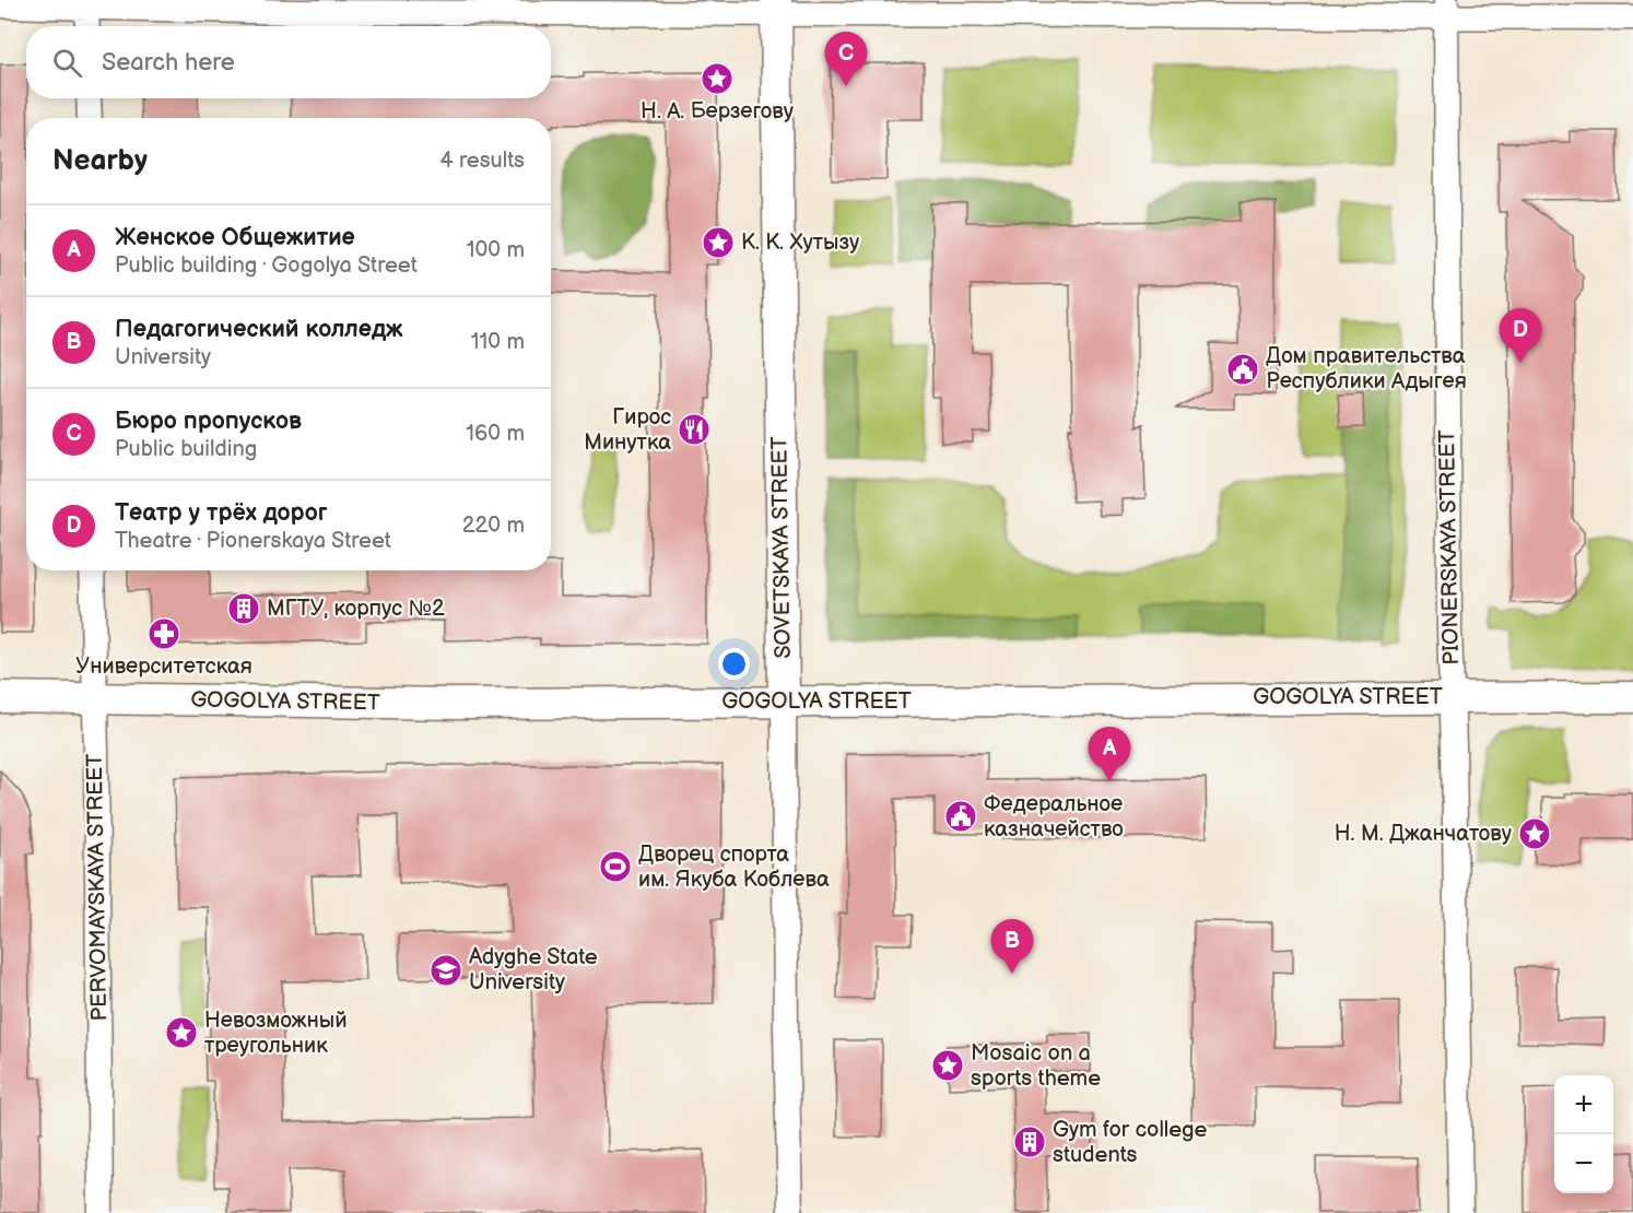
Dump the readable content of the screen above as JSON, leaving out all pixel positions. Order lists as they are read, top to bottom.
{
  "streets": {
    "main road": ["SOVETSKAYA STREET", "GOGOLYA STREET"],
    "street": ["PIONERSKAYA STREET", "PERVOMAYSKAYA STREET"]
  },
  "crossings": [
    ["SOVETSKAYA STREET", "GOGOLYA STREET"],
    ["PIONERSKAYA STREET", "GOGOLYA STREET"],
    ["GOGOLYA STREET", "PERVOMAYSKAYA STREET"]
  ],
  "places": {
    "place": [
      "Н. А. Берзегову",
      "К. К. Хутызу",
      "Н. М. Джанчатову",
      "Невозможный треугольник",
      "Mosaic on a sports theme"
    ],
    "public building": ["Дом правительства Республики Адыгея", "Федеральное казначейство"],
    "restaurant": ["Гирос Минутка"],
    "building": ["МГТУ, корпус №2", "Gym for college students"],
    "pharmacy": ["Университетская"],
    "sports": ["Дворец спорта им. Якуба Коблева"],
    "school or university": ["Adyghe State University"]
  },
  "page": {
    "search": "Search here",
    "pins": [
      "C",
      "D",
      "A",
      "B"
    ],
    "heading": ["Nearby", "4 results"],
    "list": [
      {
        "mark": "A",
        "name": "Женское Общежитие",
        "note": "Public building · Gogolya Street",
        "value": "100 m"
      },
      {
        "mark": "B",
        "name": "Педагогический колледж",
        "note": "University",
        "value": "110 m"
      },
      {
        "mark": "C",
        "name": "Бюро пропусков",
        "note": "Public building",
        "value": "160 m"
      },
      {
        "mark": "D",
        "name": "Театр у трёх дорог",
        "note": "Theatre · Pionerskaya Street",
        "value": "220 m"
      }
    ],
    "map_buttons": ["+", "−"]
  }
}
